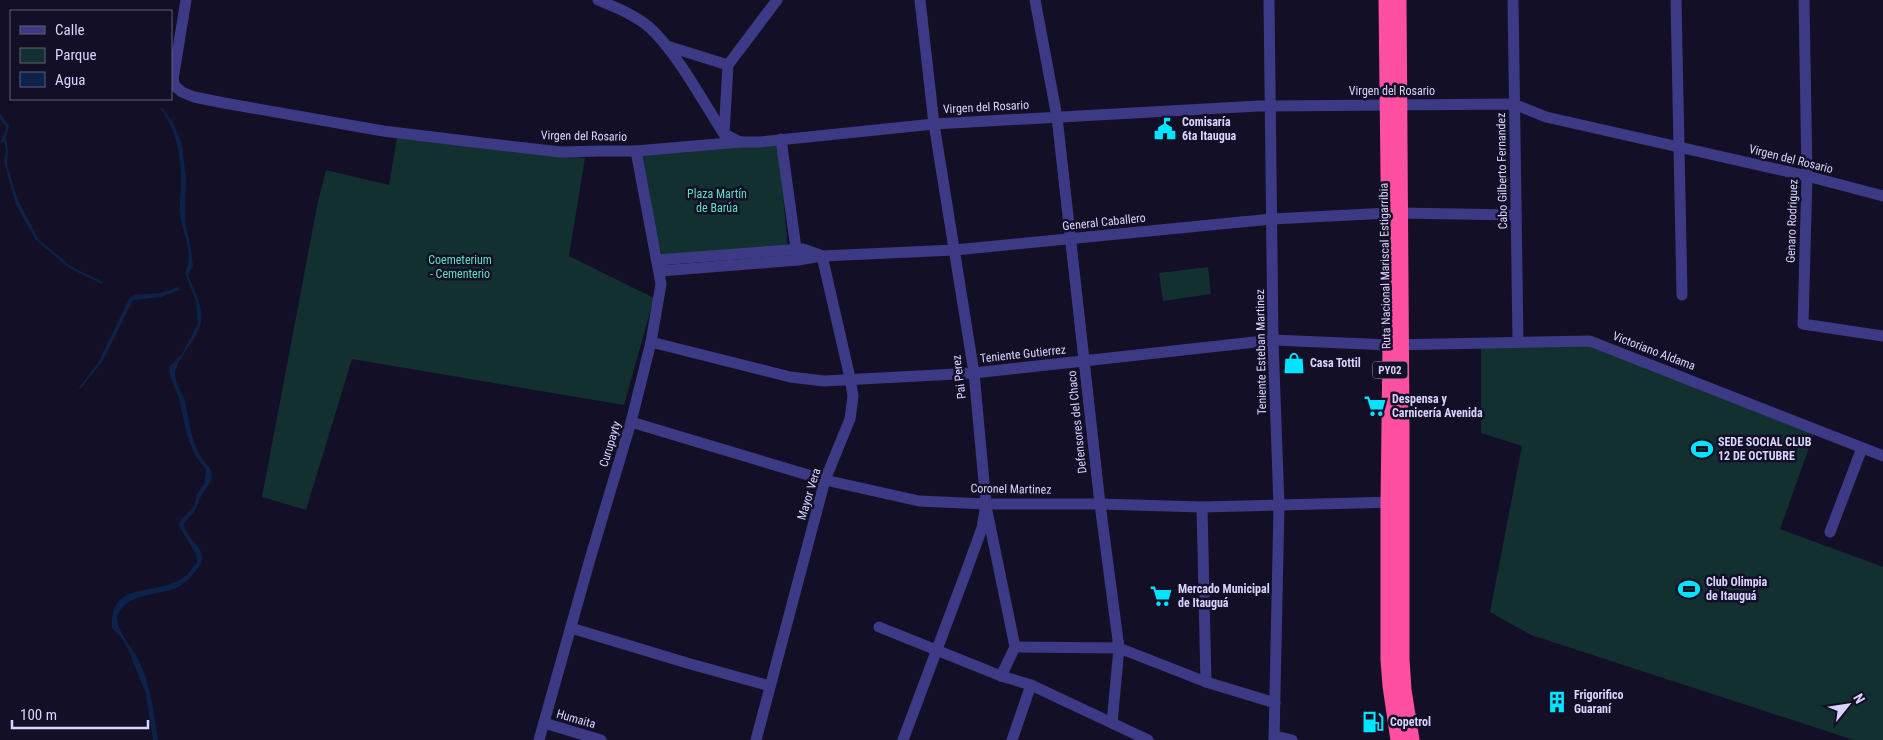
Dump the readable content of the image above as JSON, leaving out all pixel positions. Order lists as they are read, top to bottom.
{
  "streets": {
    "highway": ["Ruta Nacional Mariscal Estigarribia", "PY02"],
    "street": [
      "Virgen del Rosario",
      "Cabo Gilberto Fernandez",
      "Genaro Rodriguez",
      "General Caballero",
      "Victoriano Aldama",
      "Teniente Esteban Martinez",
      "Teniente Gutierrez",
      "Pai Perez",
      "Defensores del Chaco",
      "Curupayty",
      "Coronel Martinez",
      "Mayor Vera",
      "Humaita"
    ]
  },
  "crossings": [
    ["Virgen del Rosario", "Cabo Gilberto Fernandez"],
    ["Virgen del Rosario", "Genaro Rodriguez"],
    ["Virgen del Rosario", "Ruta Nacional Mariscal Estigarribia"],
    ["Virgen del Rosario", "Teniente Esteban Martinez"],
    ["Virgen del Rosario", "Pai Perez"],
    ["Virgen del Rosario", "Defensores del Chaco"],
    ["Virgen del Rosario", "Curupayty"],
    ["Cabo Gilberto Fernandez", "General Caballero"],
    ["Cabo Gilberto Fernandez", "Victoriano Aldama"],
    ["General Caballero", "Ruta Nacional Mariscal Estigarribia"],
    ["General Caballero", "Teniente Esteban Martinez"],
    ["General Caballero", "Pai Perez"],
    ["General Caballero", "Defensores del Chaco"],
    ["General Caballero", "Curupayty"],
    ["General Caballero", "Mayor Vera"],
    ["Ruta Nacional Mariscal Estigarribia", "Victoriano Aldama"],
    ["Ruta Nacional Mariscal Estigarribia", "Teniente Gutierrez"],
    ["Ruta Nacional Mariscal Estigarribia", "Coronel Martinez"],
    ["Victoriano Aldama", "Teniente Gutierrez"],
    ["Teniente Esteban Martinez", "Teniente Gutierrez"],
    ["Teniente Esteban Martinez", "Coronel Martinez"],
    ["Teniente Gutierrez", "Pai Perez"],
    ["Teniente Gutierrez", "Defensores del Chaco"],
    ["Teniente Gutierrez", "Curupayty"],
    ["Teniente Gutierrez", "Mayor Vera"],
    ["Pai Perez", "Coronel Martinez"],
    ["Defensores del Chaco", "Coronel Martinez"],
    ["Curupayty", "Coronel Martinez"],
    ["Curupayty", "Humaita"],
    ["Coronel Martinez", "Mayor Vera"]
  ],
  "parks": ["Plaza Martín de Barúa", "Coemeterium - Cementerio"],
  "places": {
    "public building": ["Comisaría 6ta Itaugua"],
    "shop": ["Casa Tottil"],
    "supermarket": ["Despensa y Carnicería Avenida", "Mercado Municipal de Itauguá"],
    "sports": ["SEDE SOCIAL CLUB 12 DE OCTUBRE", "Club Olimpia de Itauguá"],
    "building": ["Frigorifico Guaraní"],
    "fuel station": ["Copetrol"]
  },
  "legend": ["Calle", "Parque", "Agua"],
  "scale_bar": "100 m",
  "north": "top right"
}
